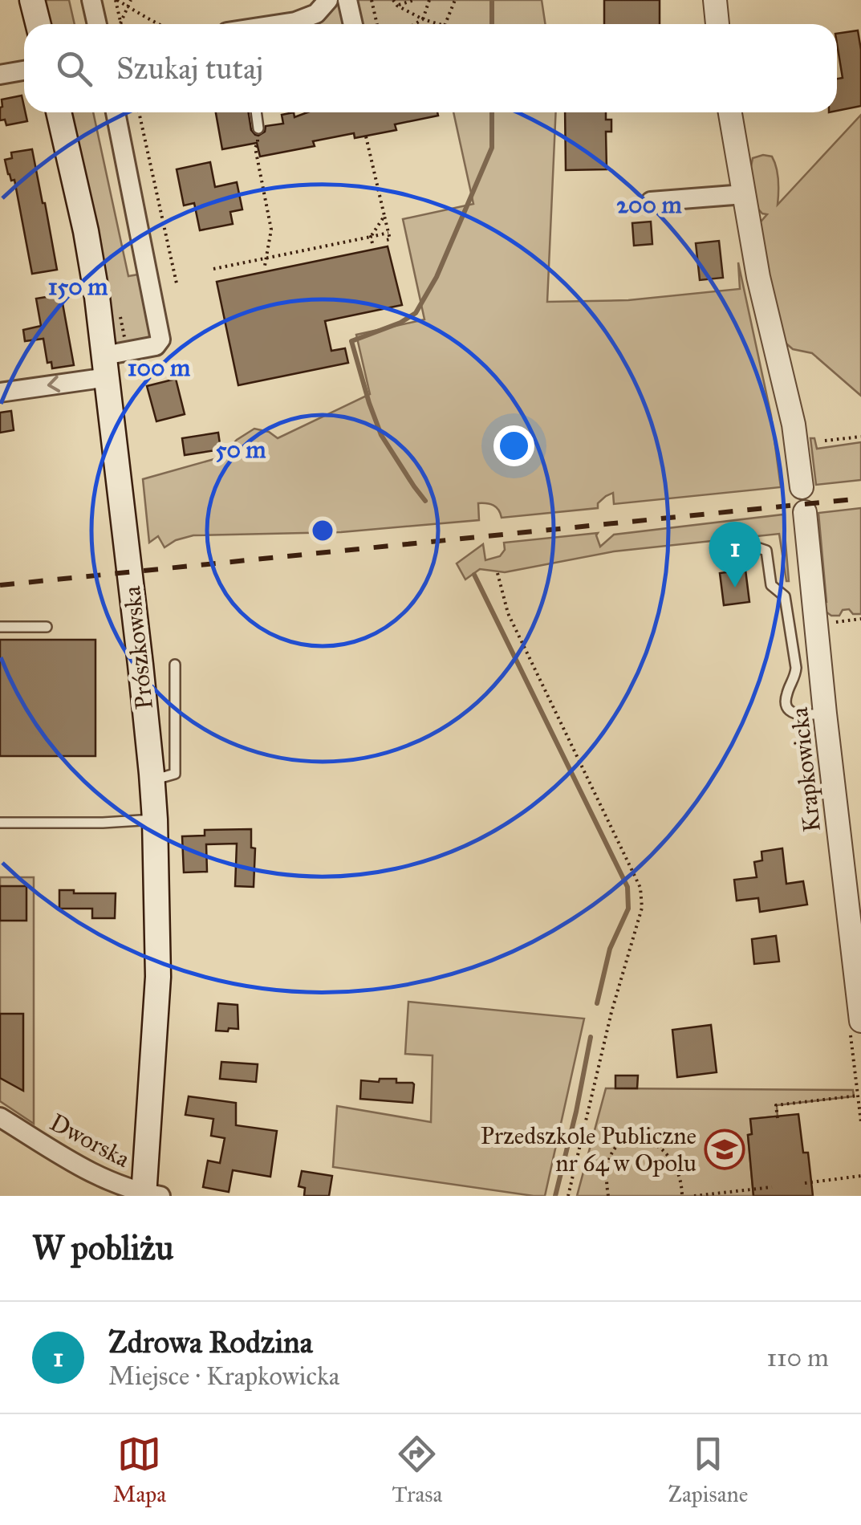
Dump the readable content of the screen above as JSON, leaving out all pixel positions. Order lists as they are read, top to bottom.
{
  "streets": {
    "main road": ["Prószkowska"],
    "street": ["Krapkowicka", "Dworska"]
  },
  "crossings": [
    ["Prószkowska", "Dworska"]
  ],
  "places": {
    "school or university": ["Przedszkole Publiczne nr 64 w Opolu"]
  },
  "page": {
    "search": "Szukaj tutaj",
    "pins": "1",
    "heading": "W pobliżu",
    "list": [
      {
        "mark": "1",
        "name": "Zdrowa Rodzina",
        "note": "Miejsce · Krapkowicka",
        "value": "110 m"
      }
    ],
    "nav": ["Mapa", "Trasa", "Zapisane"]
  },
  "rings": [
    "200 m",
    "150 m",
    "100 m",
    "50 m"
  ]
}
